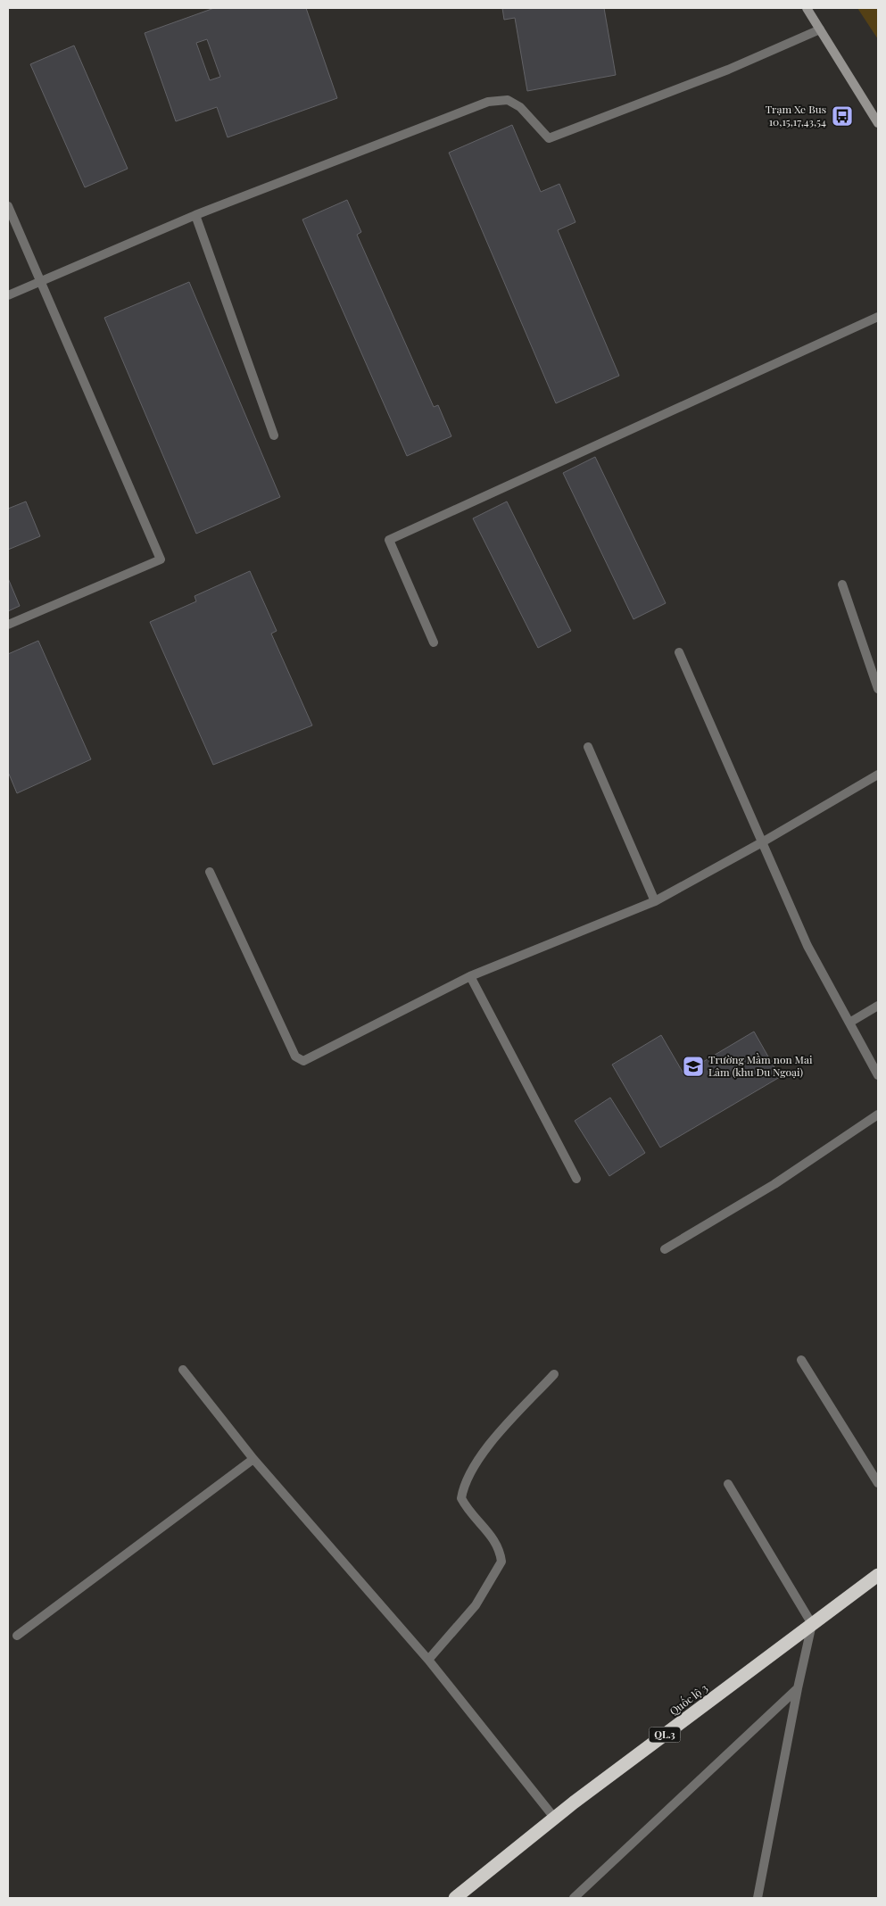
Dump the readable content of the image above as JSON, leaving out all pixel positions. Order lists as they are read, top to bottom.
{
  "streets": {
    "highway": ["Quốc lộ 3", "QL.3"]
  },
  "places": {
    "bus stop": ["Trạm Xe Bus 10,15,17,43,54"],
    "school or university": ["Trường Mầm non Mai Lâm (khu Du Ngoại)"]
  }
}
